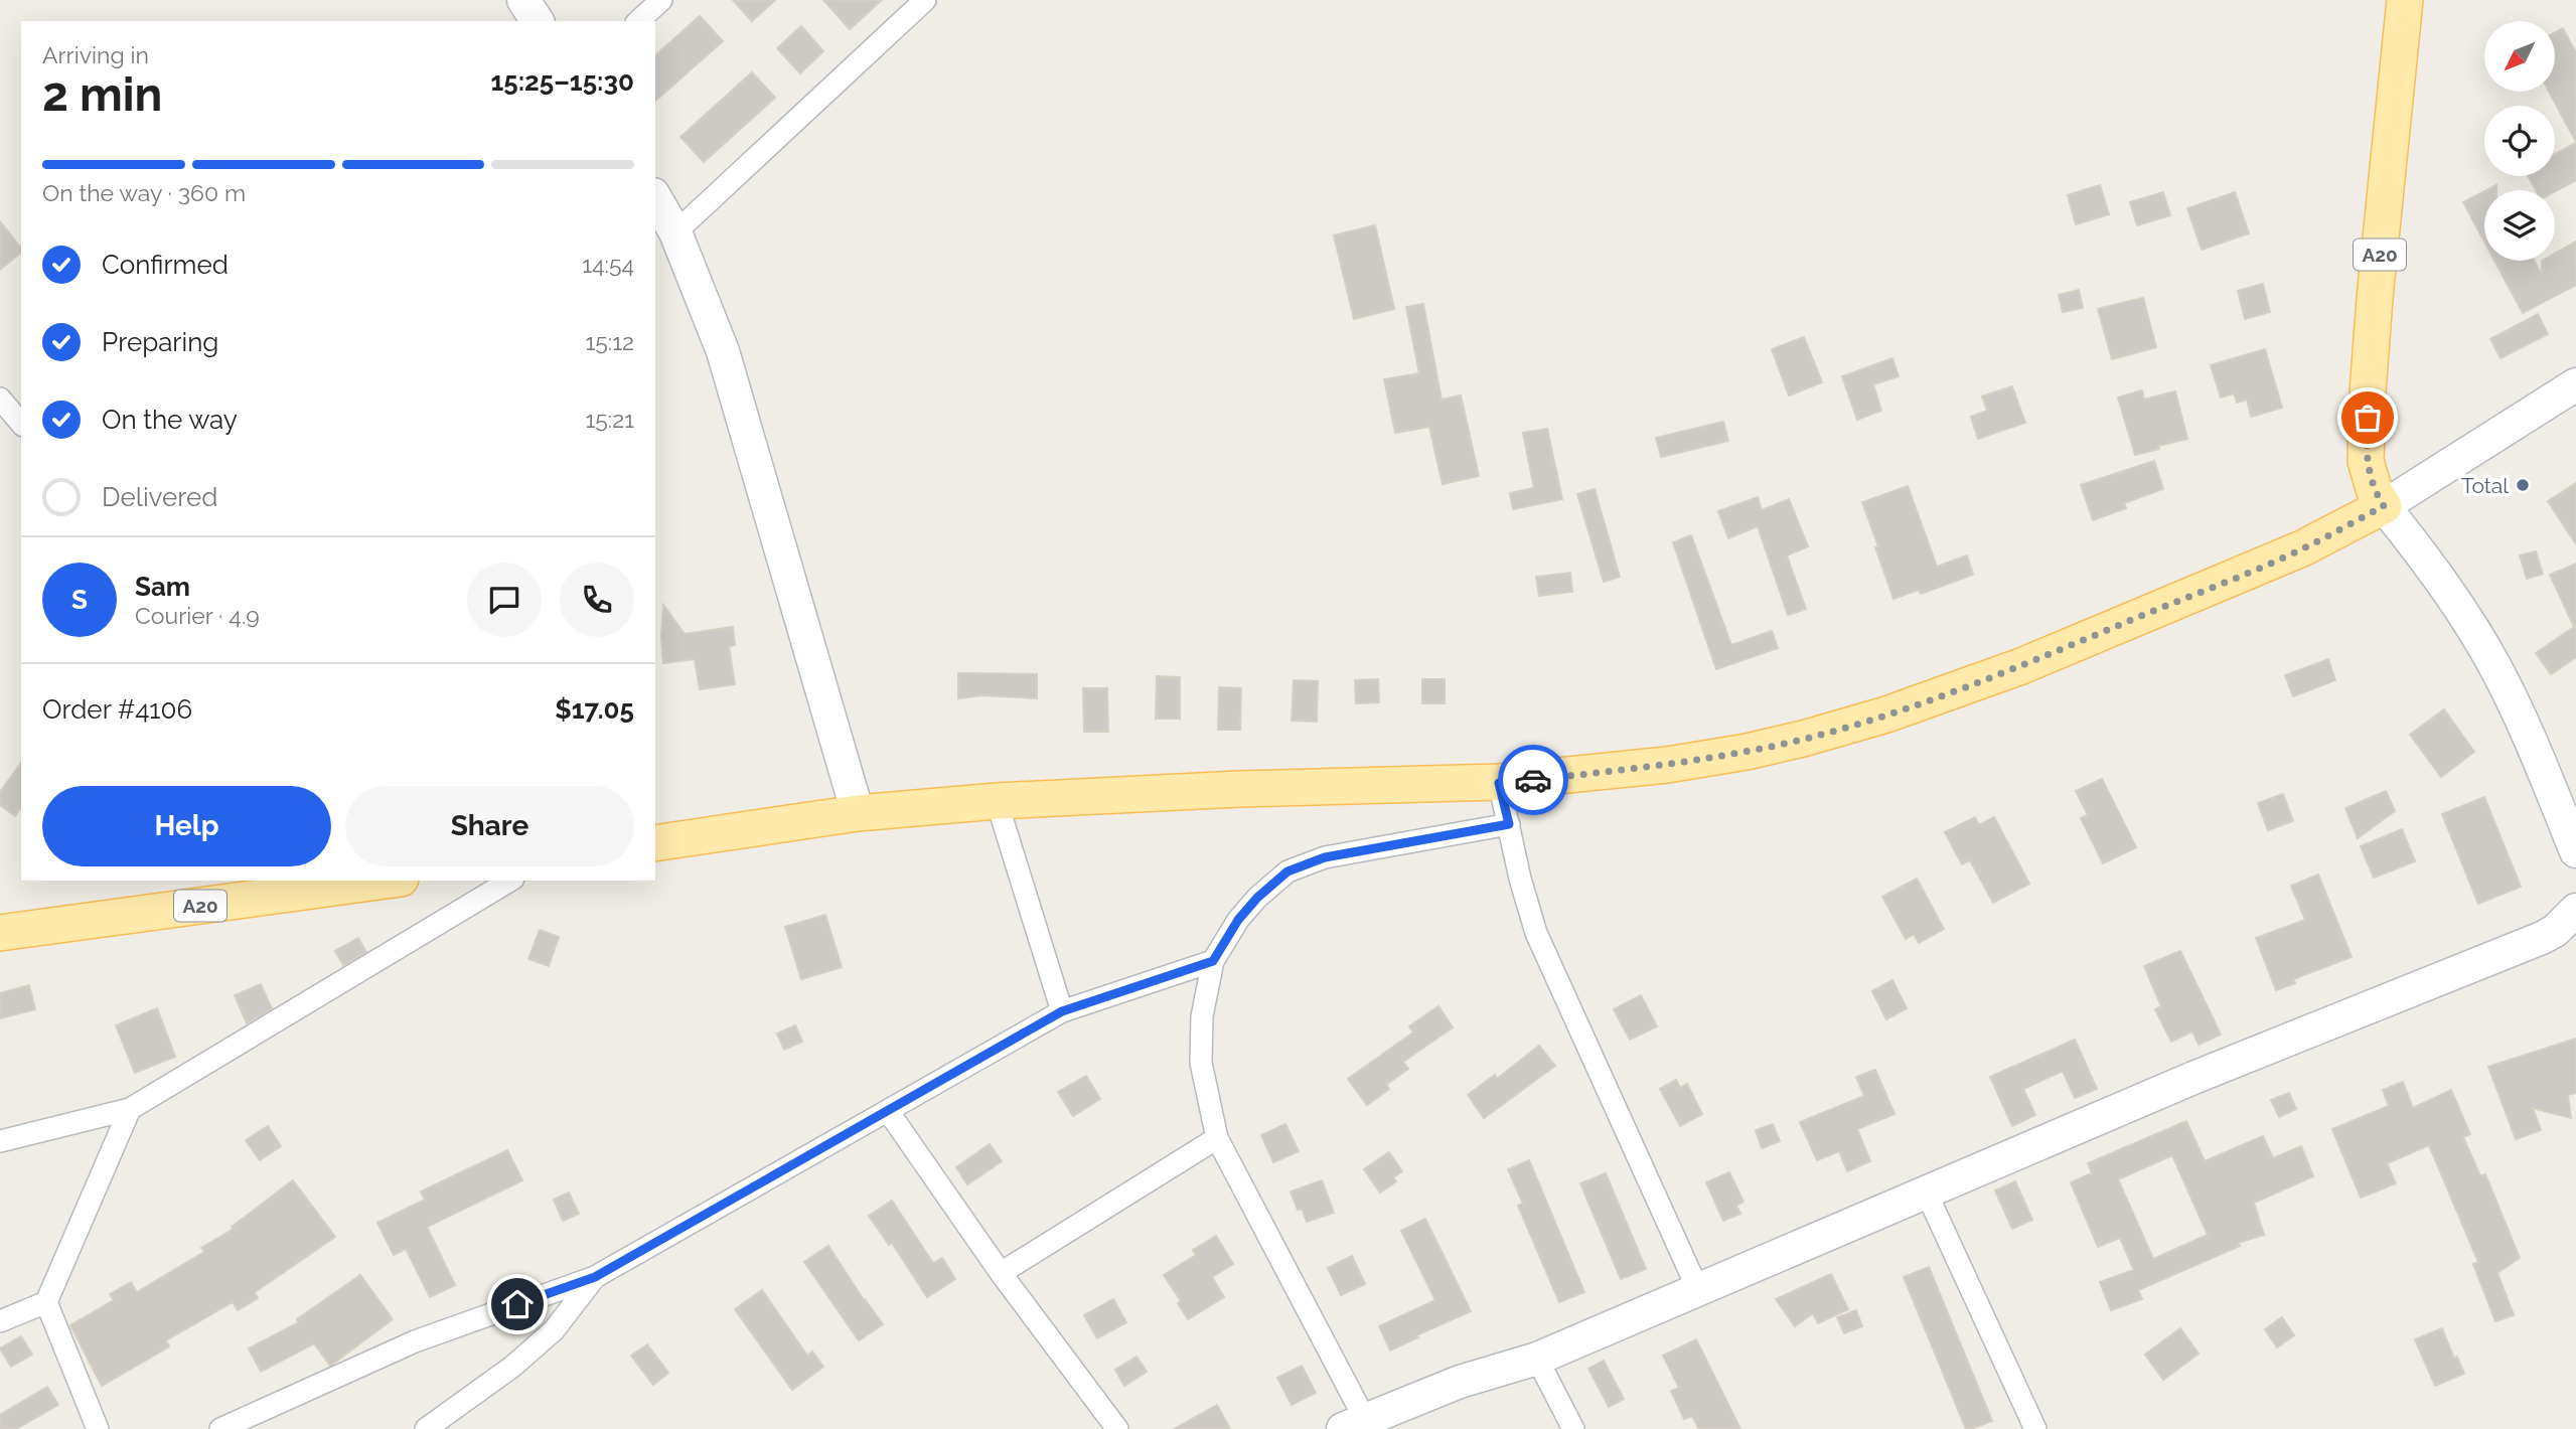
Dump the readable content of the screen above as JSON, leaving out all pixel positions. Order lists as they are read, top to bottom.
{
  "streets": {
    "main road": ["A20"]
  },
  "places": ["Total"],
  "north": "bottom left",
  "page": {
    "heading": ["2 min", "Arriving in", "15:25–15:30"],
    "panel": [
      "Sam",
      "Courier · 4.9",
      "Order #4106",
      "$17.05"
    ],
    "bar": "On the way · 360 m",
    "list": [
      ["Confirmed", "14:54"],
      ["Preparing", "15:12"],
      ["On the way", "15:21"],
      "Delivered"
    ],
    "round": "S",
    "buttons": ["Help", "Share"]
  }
}
